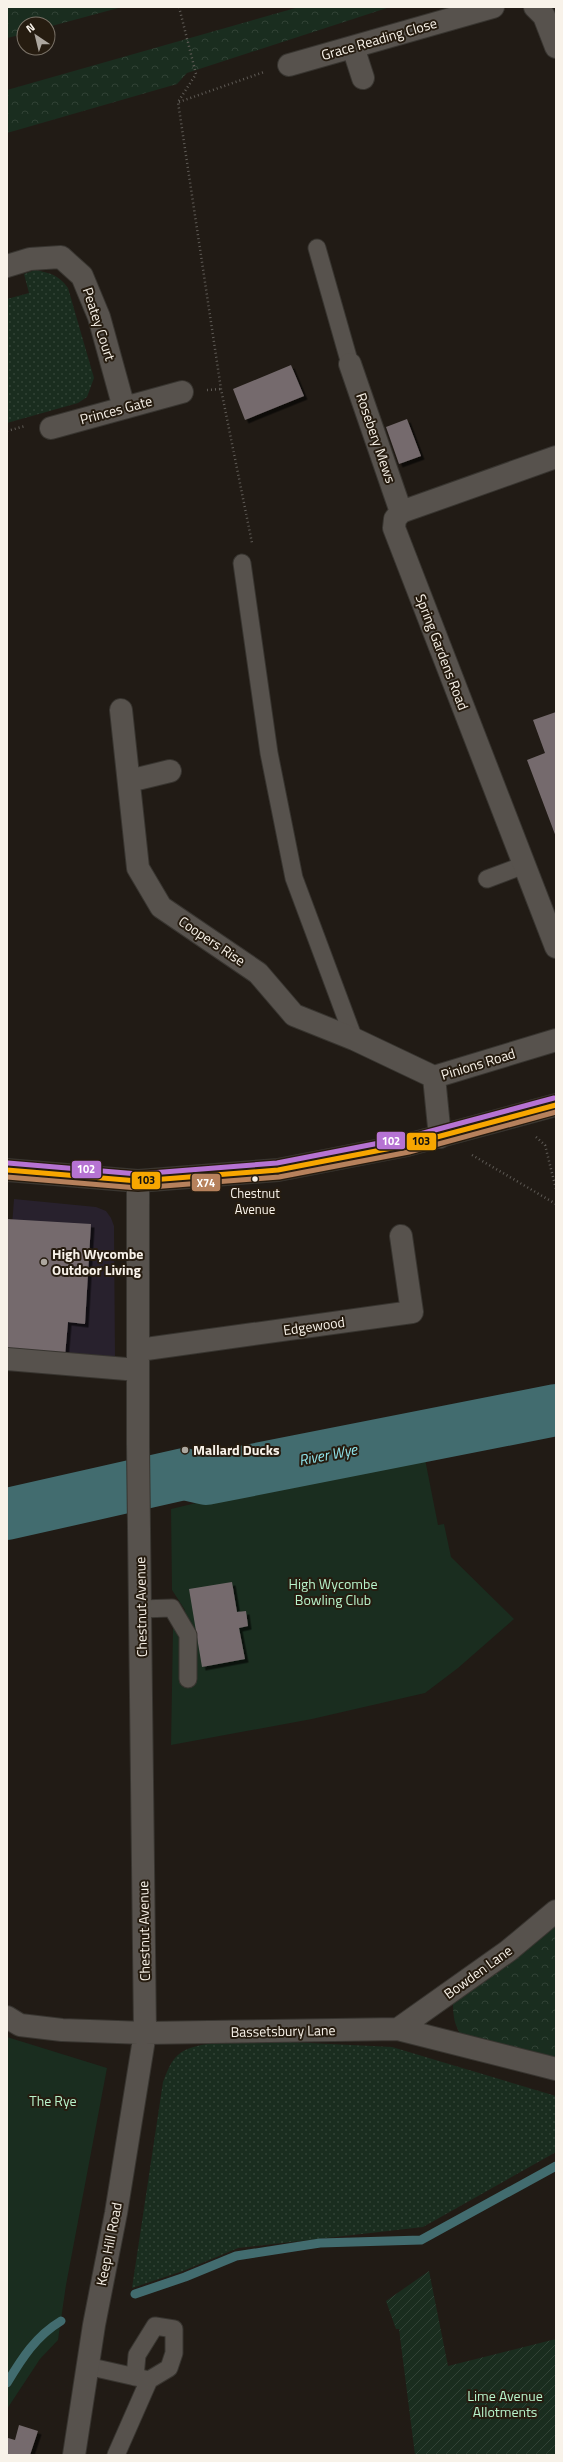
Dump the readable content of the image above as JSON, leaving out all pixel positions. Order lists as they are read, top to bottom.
{
  "streets": {
    "street": [
      "Grace Reading Close",
      "Peatey Court",
      "Princes Gate",
      "Rosebery Mews",
      "Spring Gardens Road",
      "Coopers Rise",
      "Pinions Road",
      "Edgewood",
      "Chestnut Avenue",
      "Bowden Lane",
      "Bassetsbury Lane",
      "Keep Hill Road"
    ]
  },
  "crossings": [
    ["Peatey Court", "Princes Gate"],
    ["Rosebery Mews", "Spring Gardens Road"],
    ["Coopers Rise", "Pinions Road"],
    ["Edgewood", "Chestnut Avenue"],
    ["Chestnut Avenue", "Bassetsbury Lane"],
    ["Chestnut Avenue", "Keep Hill Road"],
    ["Bowden Lane", "Bassetsbury Lane"],
    ["Bassetsbury Lane", "Keep Hill Road"]
  ],
  "water": ["River Wye"],
  "parks": ["High Wycombe Bowling Club", "The Rye", "Lime Avenue Allotments"],
  "places": ["Chestnut Avenue", "High Wycombe Outdoor Living", "Mallard Ducks"],
  "lines": ["transit line 102", "transit line 103", "transit line X74"],
  "north": "top left"
}
